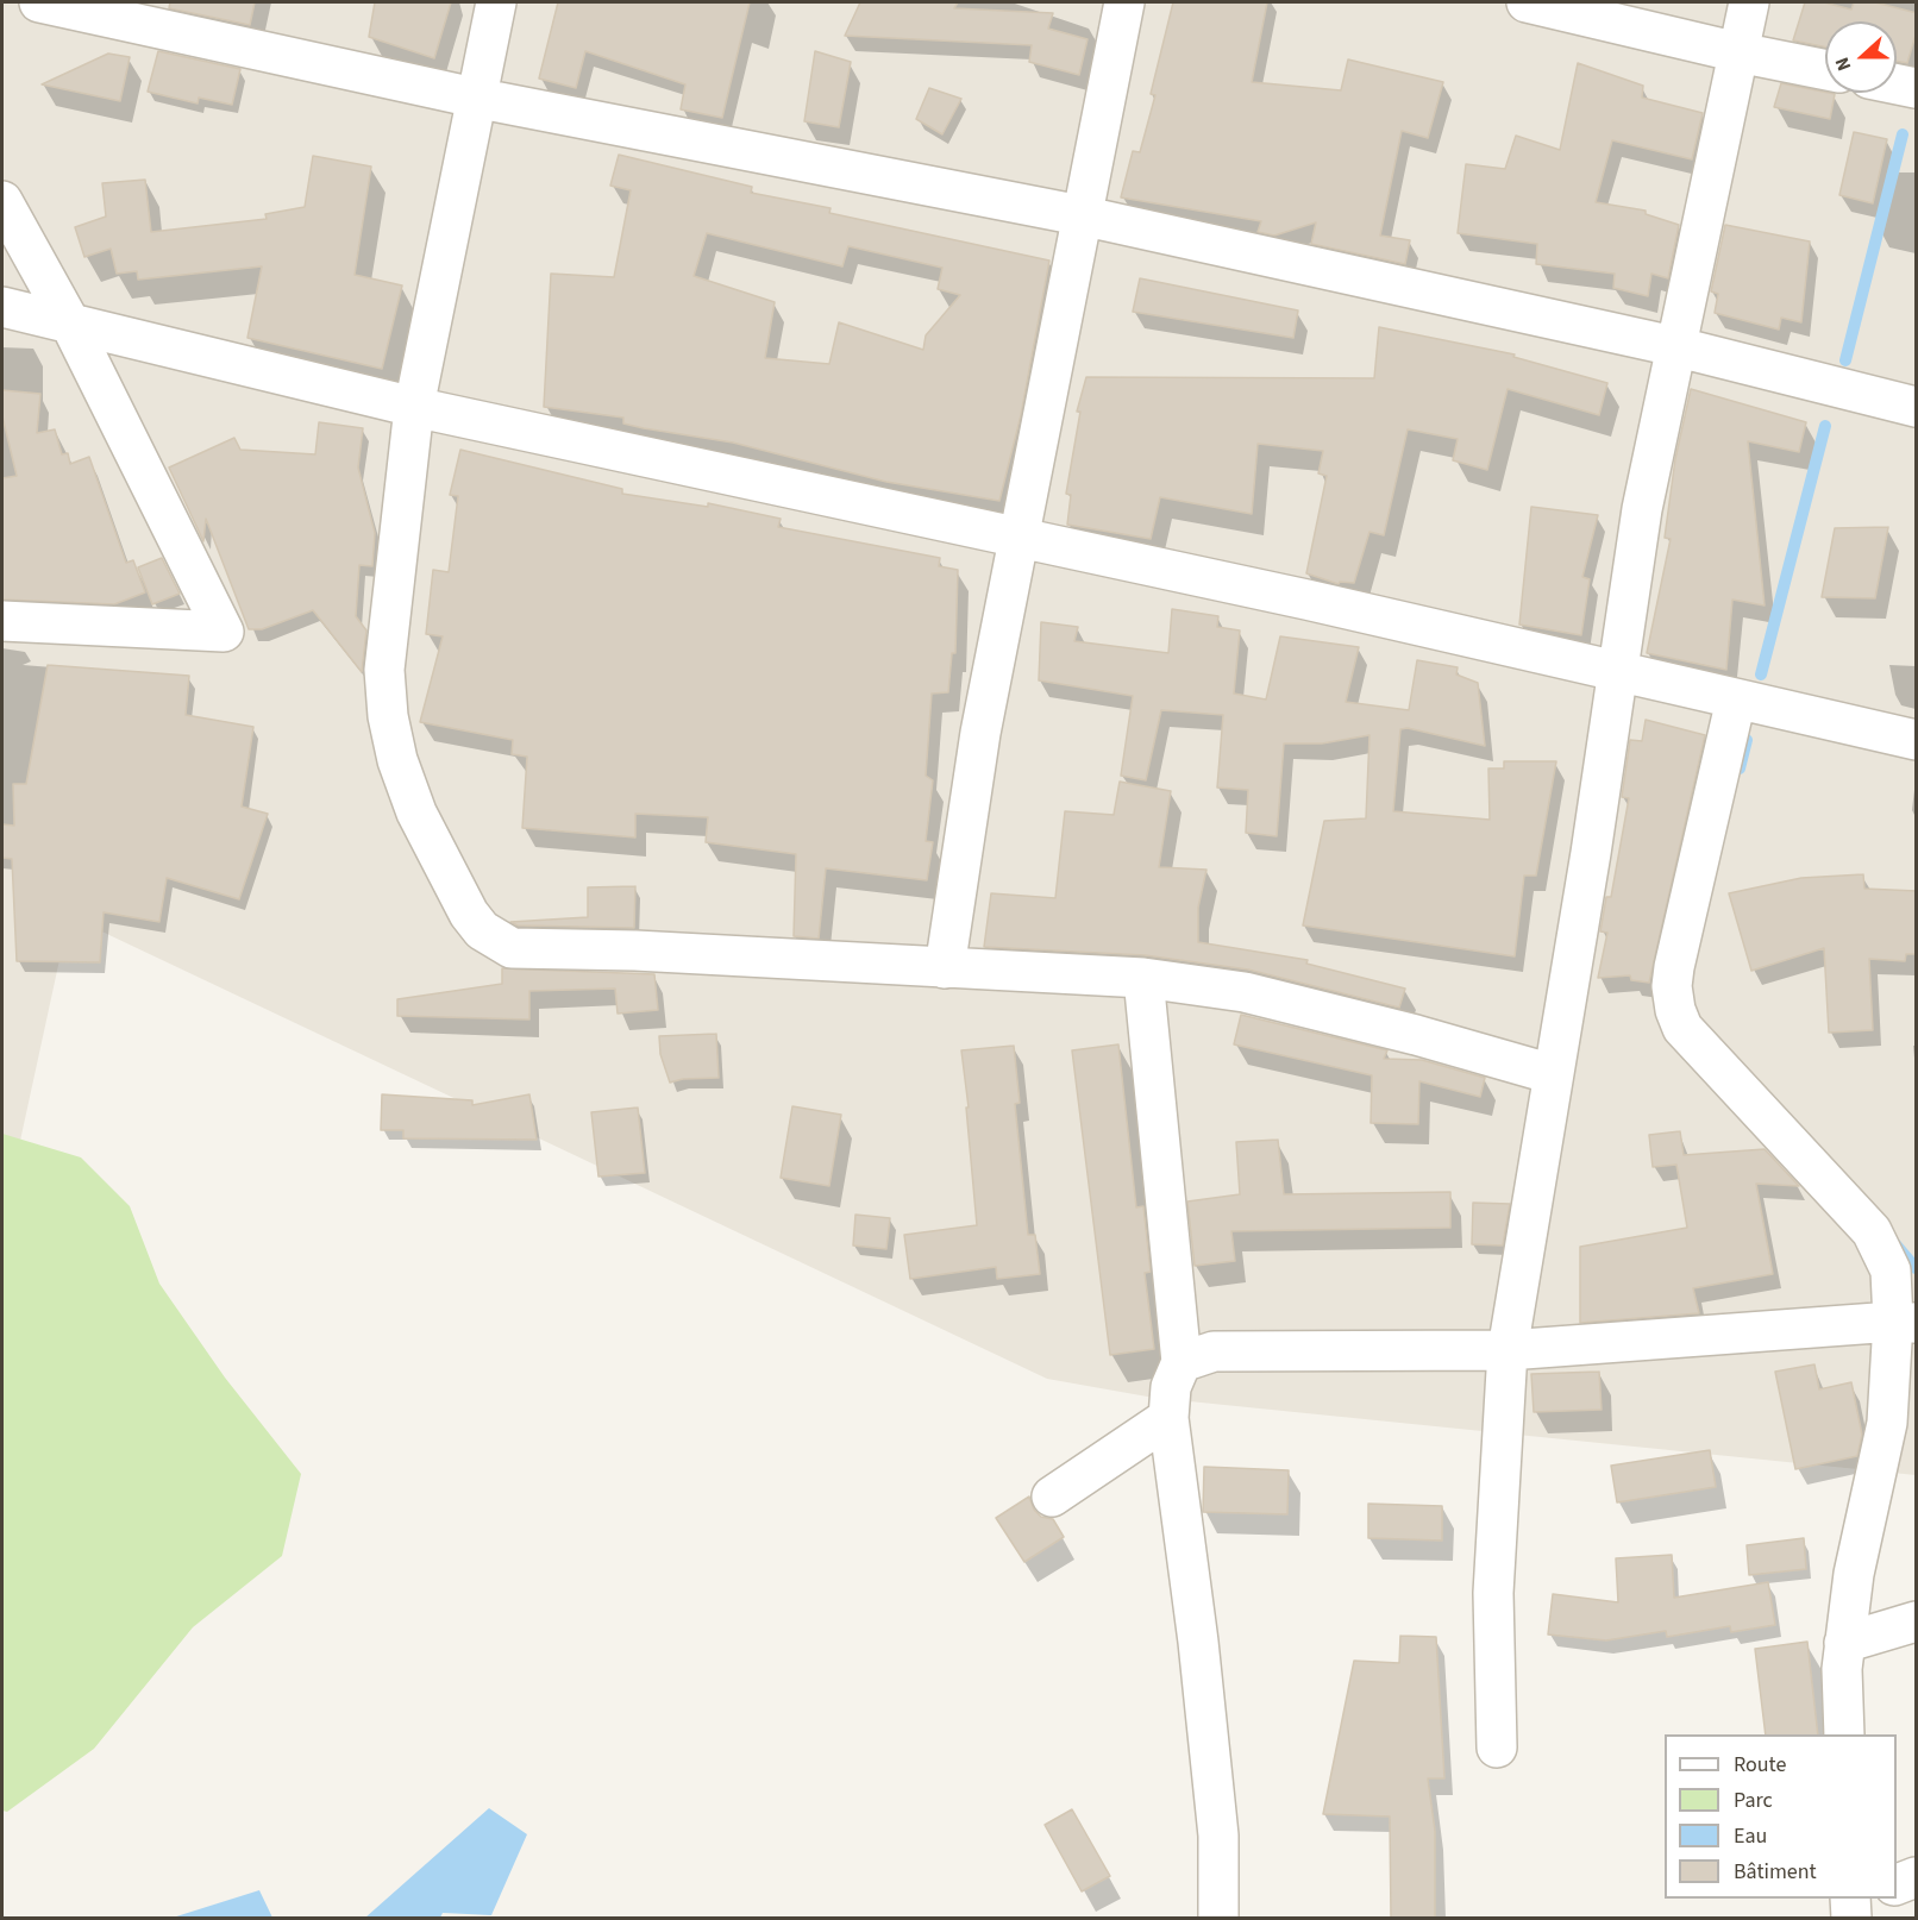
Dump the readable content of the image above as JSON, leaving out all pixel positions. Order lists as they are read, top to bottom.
{
  "legend": [
    "Route",
    "Parc",
    "Eau",
    "Bâtiment"
  ],
  "north": "left"
}
